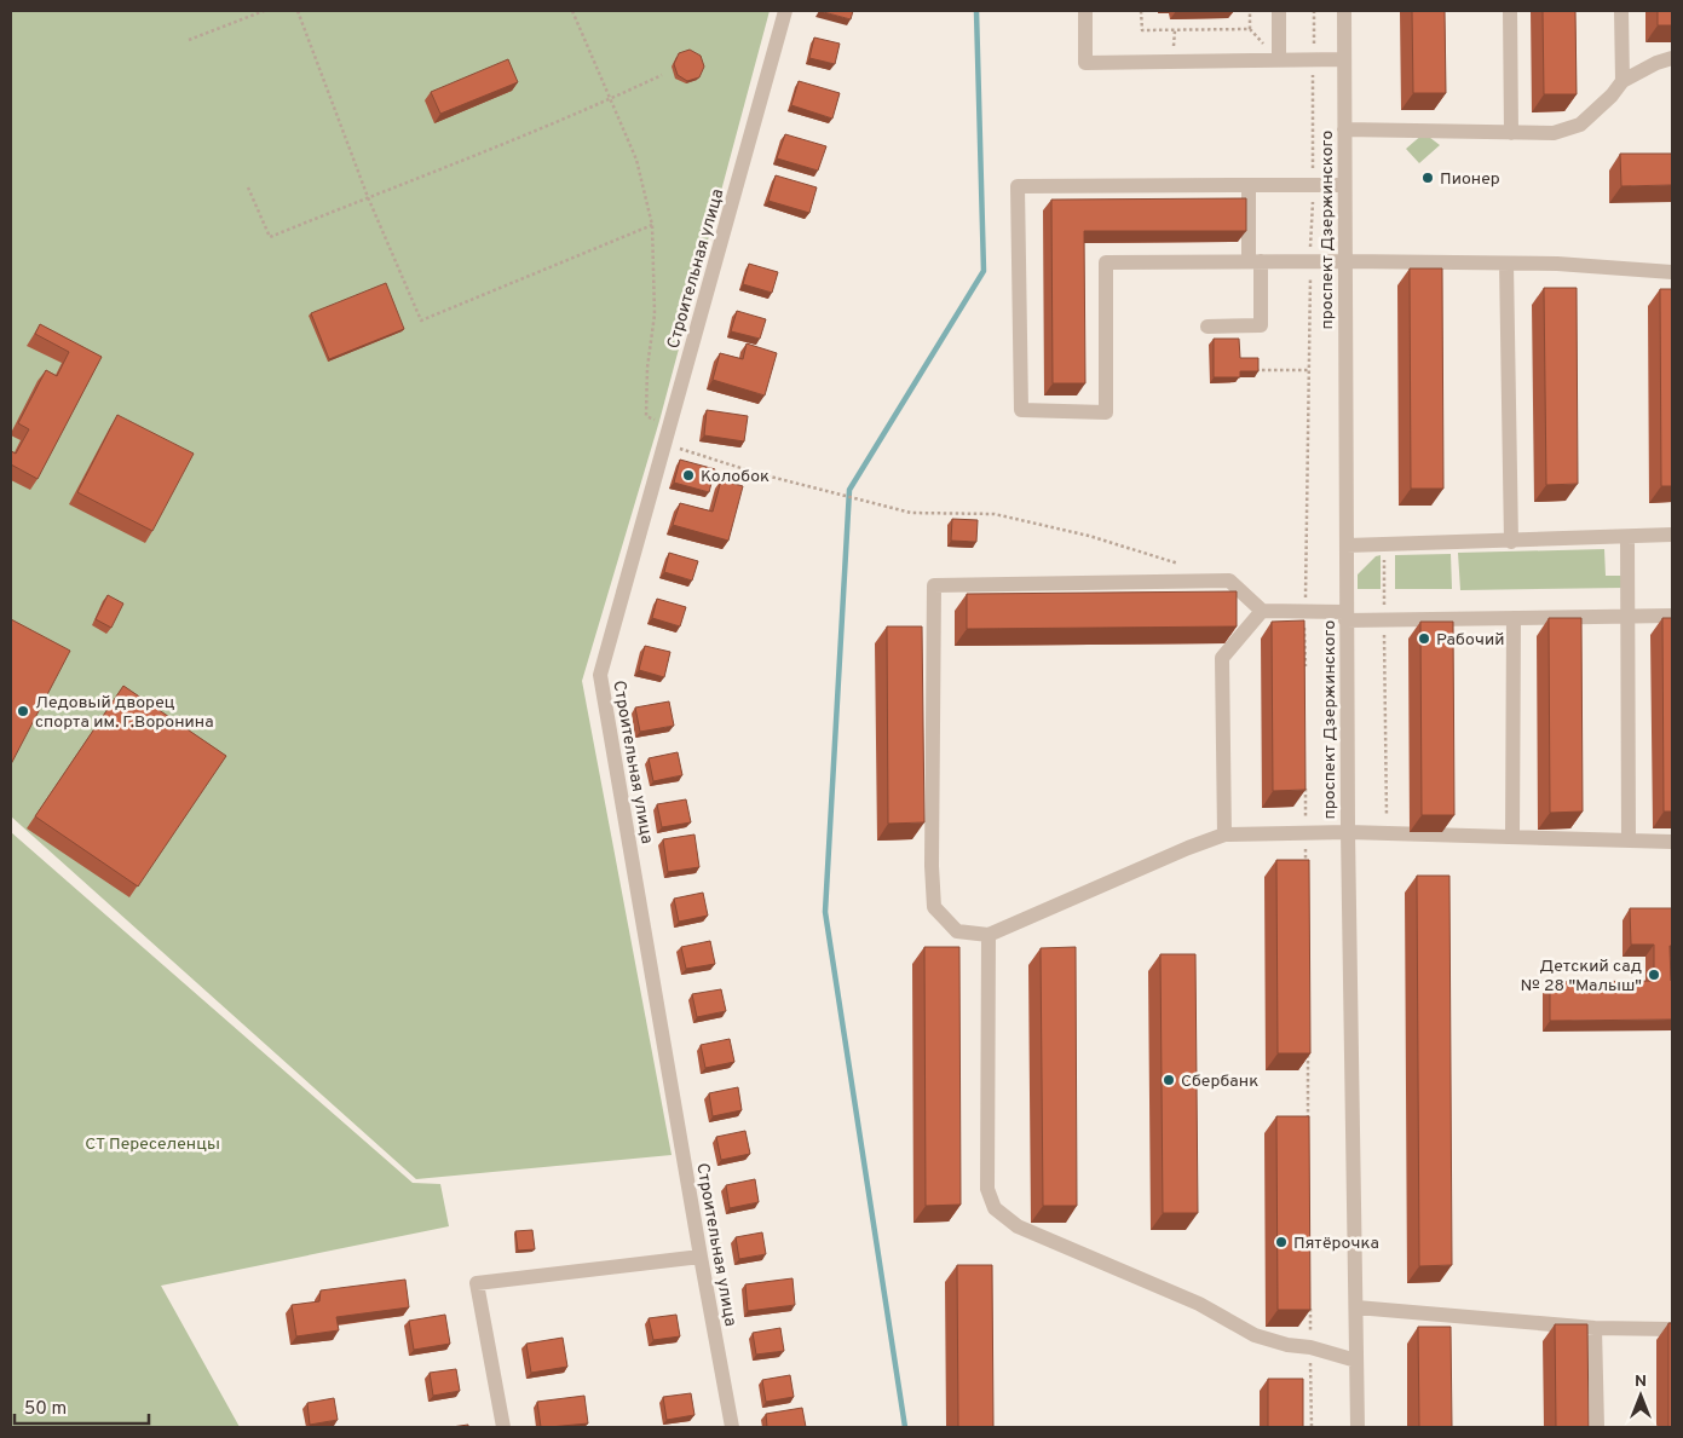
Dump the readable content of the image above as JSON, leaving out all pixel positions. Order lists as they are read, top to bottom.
{
  "streets": {
    "street": ["проспект Дзержинского", "Строительная улица"]
  },
  "parks": ["СТ Переселенцы"],
  "places": [
    "Пионер",
    "Колобок",
    "Рабочий",
    "Ледовый дворец спорта им. Г.Воронина",
    "Детский сад № 28 \"Малыш\"",
    "Сбербанк",
    "Пятёрочка"
  ],
  "scale_bar": "50 m",
  "north": "top"
}
